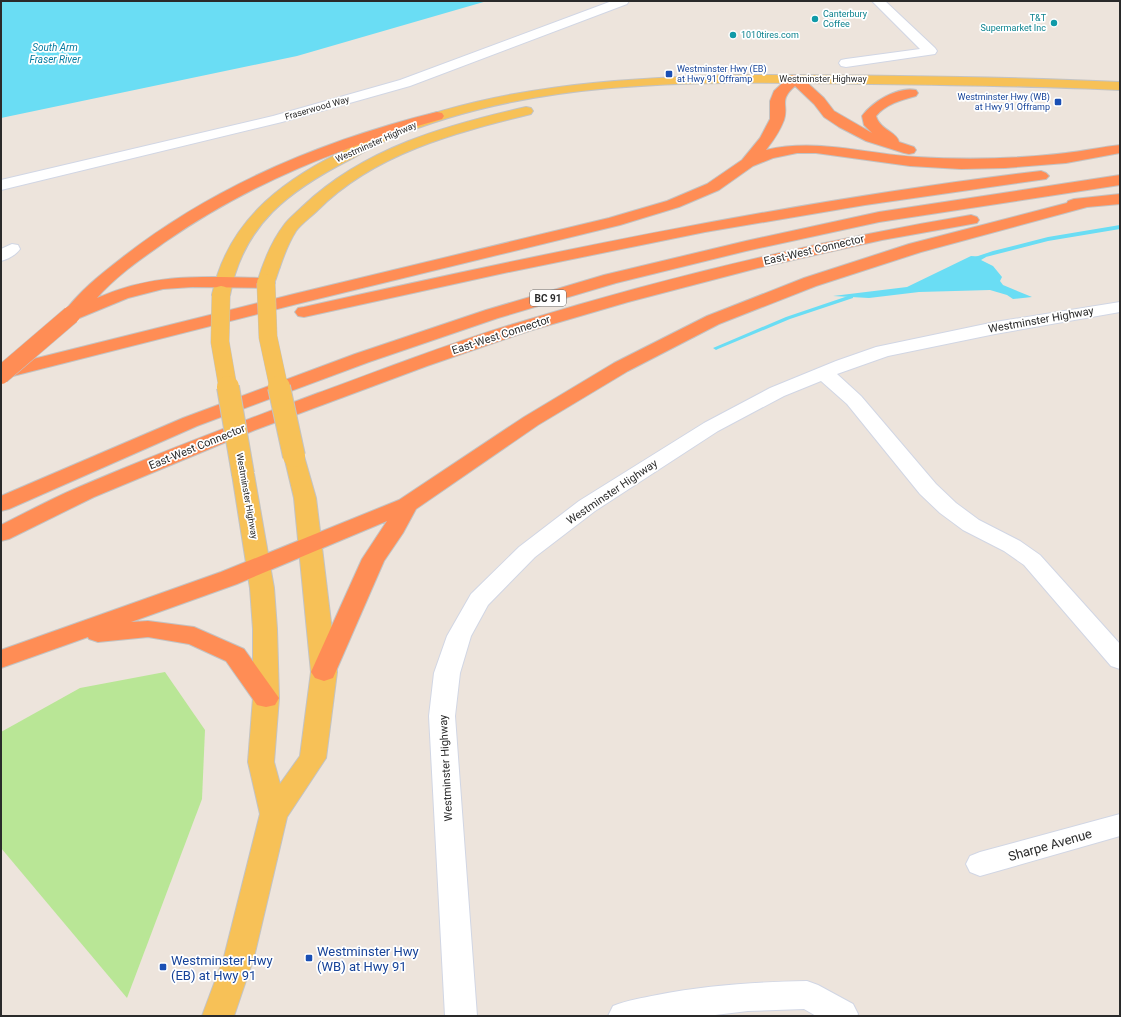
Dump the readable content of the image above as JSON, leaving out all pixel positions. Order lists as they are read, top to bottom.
{
  "streets": {
    "highway": ["East-West Connector", "BC 91"],
    "main road": ["Westminster Highway"],
    "street": ["Fraserwood Way", "Sharpe Avenue"]
  },
  "water": ["South Arm Fraser River"],
  "places": {
    "other": ["Canterbury Coffee", "T&T Supermarket Inc", "1010tires.com"],
    "transit": [
      "Westminster Hwy (EB) at Hwy 91 Offramp",
      "Westminster Hwy (WB) at Hwy 91 Offramp",
      "Westminster Hwy (WB) at Hwy 91",
      "Westminster Hwy (EB) at Hwy 91"
    ]
  }
}
